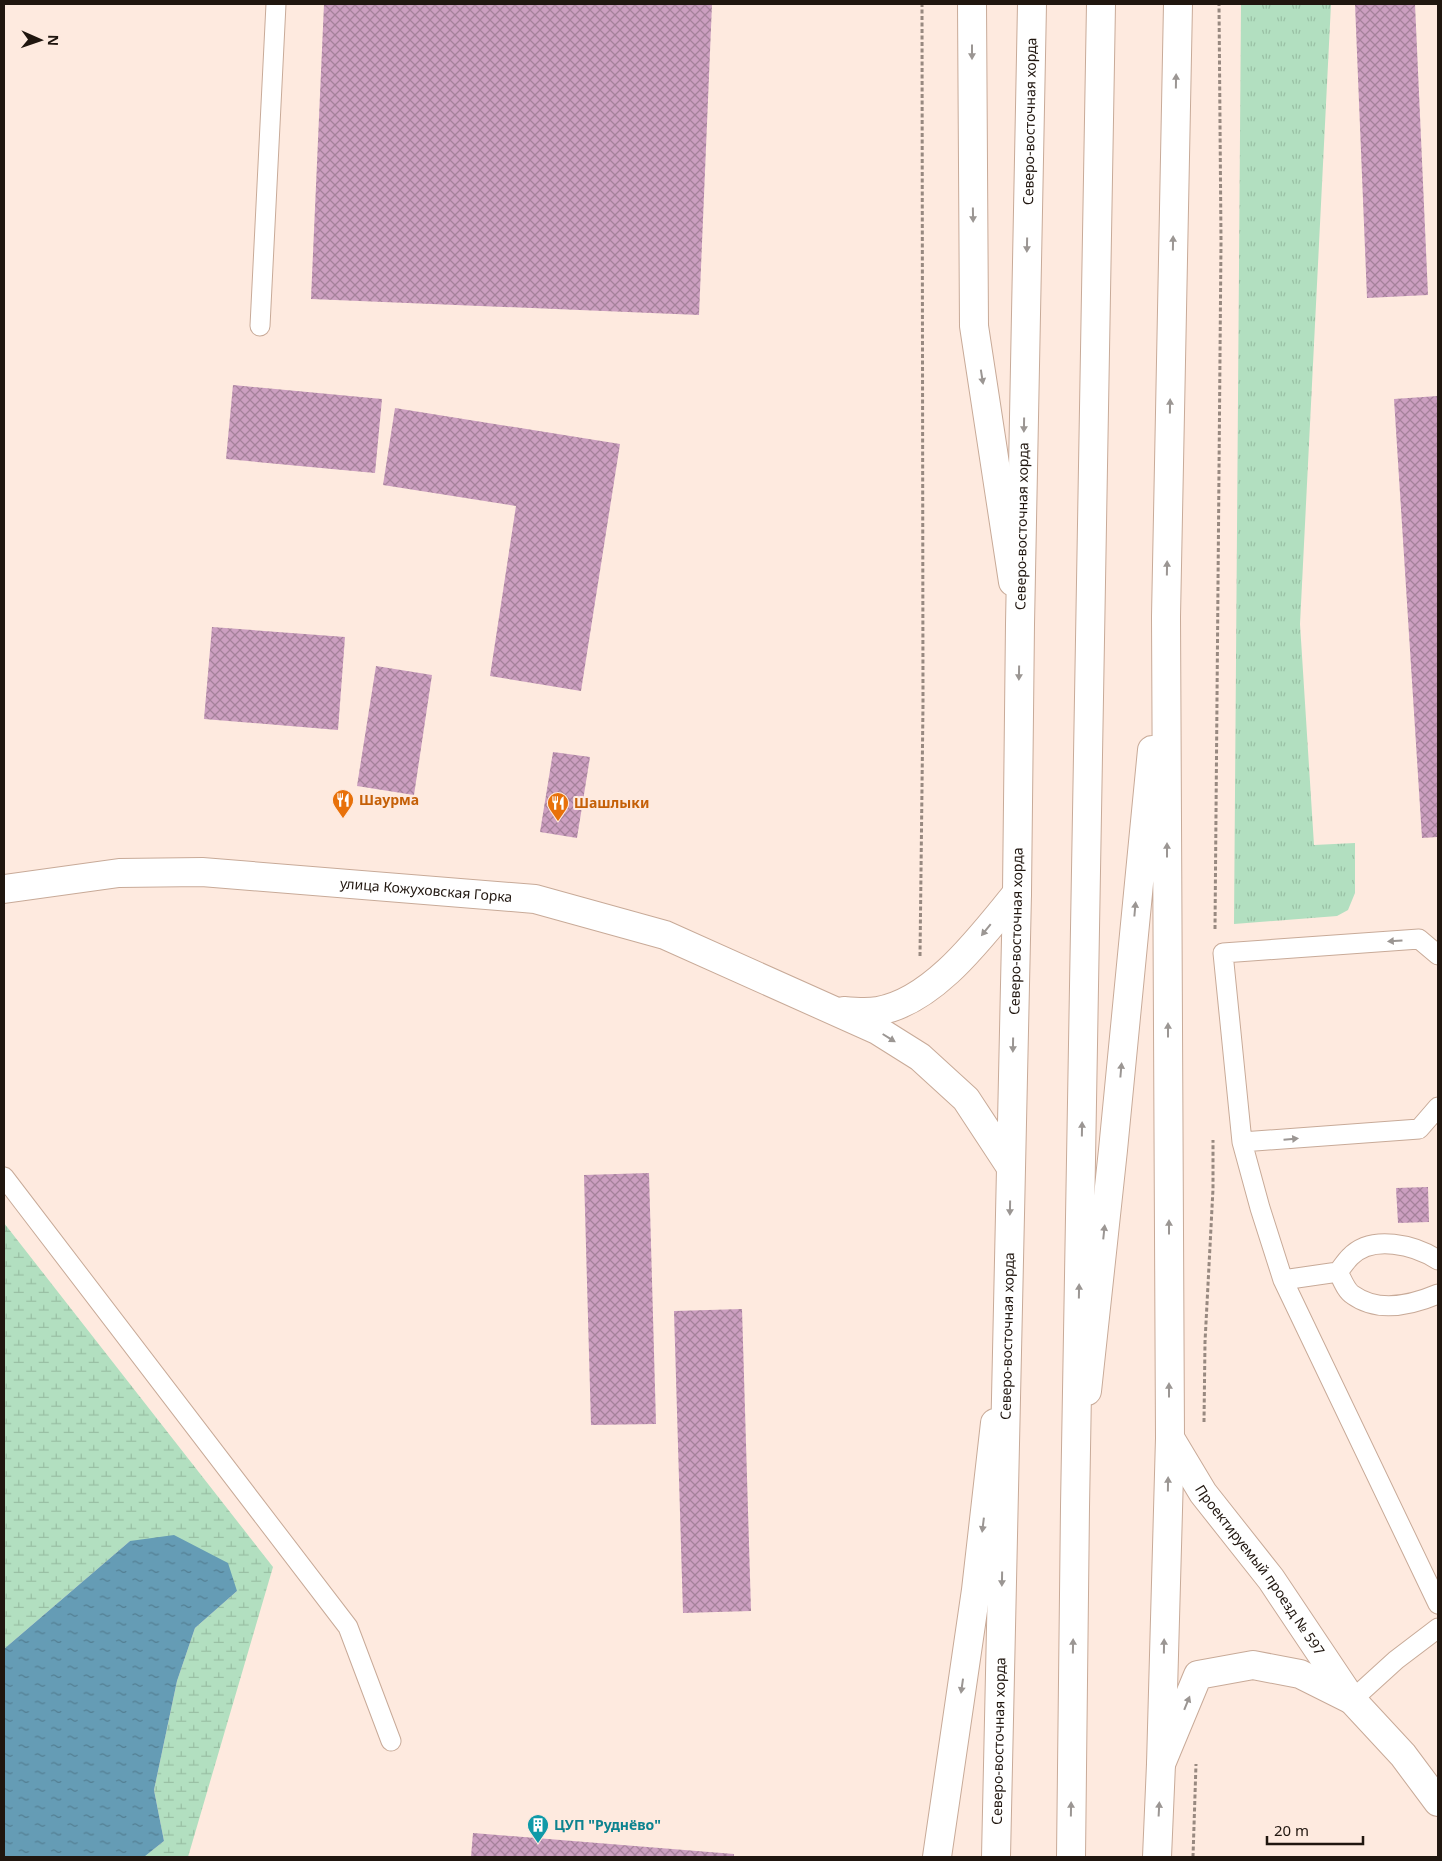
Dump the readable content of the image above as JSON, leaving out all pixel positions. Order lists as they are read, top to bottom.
{
  "streets": {
    "main road": ["Северо-восточная хорда", "улица Кожуховская Горка", "Проектируемый проезд № 597"]
  },
  "crossings": [
    ["Северо-восточная хорда", "улица Кожуховская Горка"]
  ],
  "places": {
    "restaurant": ["Шаурма", "Шашлыки"],
    "building": ["ЦУП \"Руднёво\""]
  },
  "scale_bar": "20 m",
  "north": "right"
}
